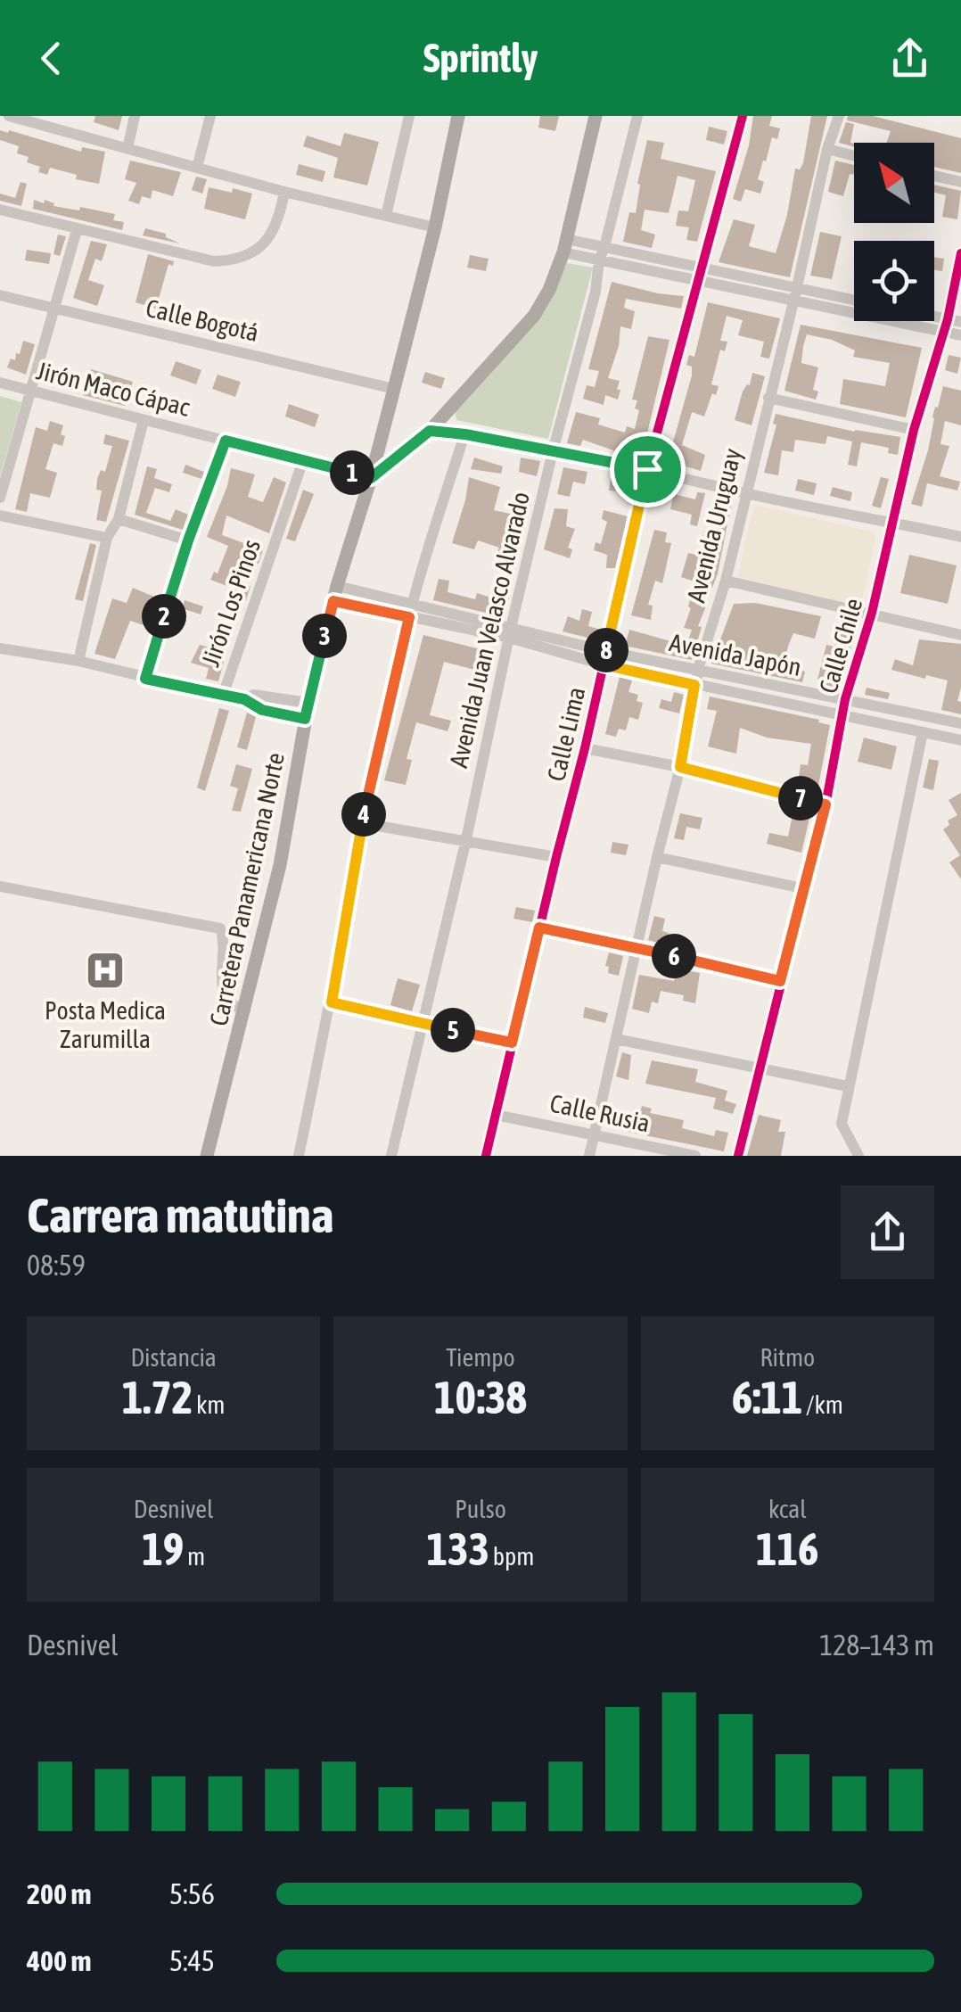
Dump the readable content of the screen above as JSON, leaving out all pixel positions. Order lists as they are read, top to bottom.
{
  "streets": {
    "main road": ["Carretera Panamericana Norte"],
    "street": [
      "Calle Bogotá",
      "Jirón Maco Cápac",
      "Avenida Uruguay",
      "Jirón Los Pinos",
      "Avenida Juan Velasco Alvarado",
      "Calle Chile",
      "Avenida Japón",
      "Calle Lima",
      "Calle Rusia"
    ]
  },
  "crossings": [
    ["Calle Bogotá", "Carretera Panamericana Norte"],
    ["Jirón Maco Cápac", "Jirón Los Pinos"],
    ["Jirón Maco Cápac", "Carretera Panamericana Norte"],
    ["Avenida Uruguay", "Avenida Japón"],
    ["Avenida Uruguay", "Calle Rusia"],
    ["Avenida Juan Velasco Alvarado", "Avenida Japón"],
    ["Calle Chile", "Avenida Japón"],
    ["Avenida Japón", "Calle Lima"],
    ["Calle Lima", "Calle Rusia"]
  ],
  "places": {
    "hospital": ["Posta Medica Zarumilla"]
  },
  "north": "top left",
  "page": {
    "header": "Sprintly",
    "pins": [
      "1",
      "2",
      "3",
      "8",
      "7",
      "4",
      "6",
      "5"
    ],
    "heading": ["Carrera matutina", "08:59"],
    "stats": [
      ["Distancia", "1.72 km"],
      ["Tiempo", "10:38"],
      ["Ritmo", "6:11 /km"],
      ["Desnivel", "19 m"],
      ["Pulso", "133 bpm"],
      ["kcal", "116"]
    ],
    "chart": ["Desnivel", "128–143 m"],
    "list": [
      {
        "name": "200 m",
        "note": "5:56"
      },
      {
        "name": "400 m",
        "note": "5:45"
      }
    ]
  }
}
